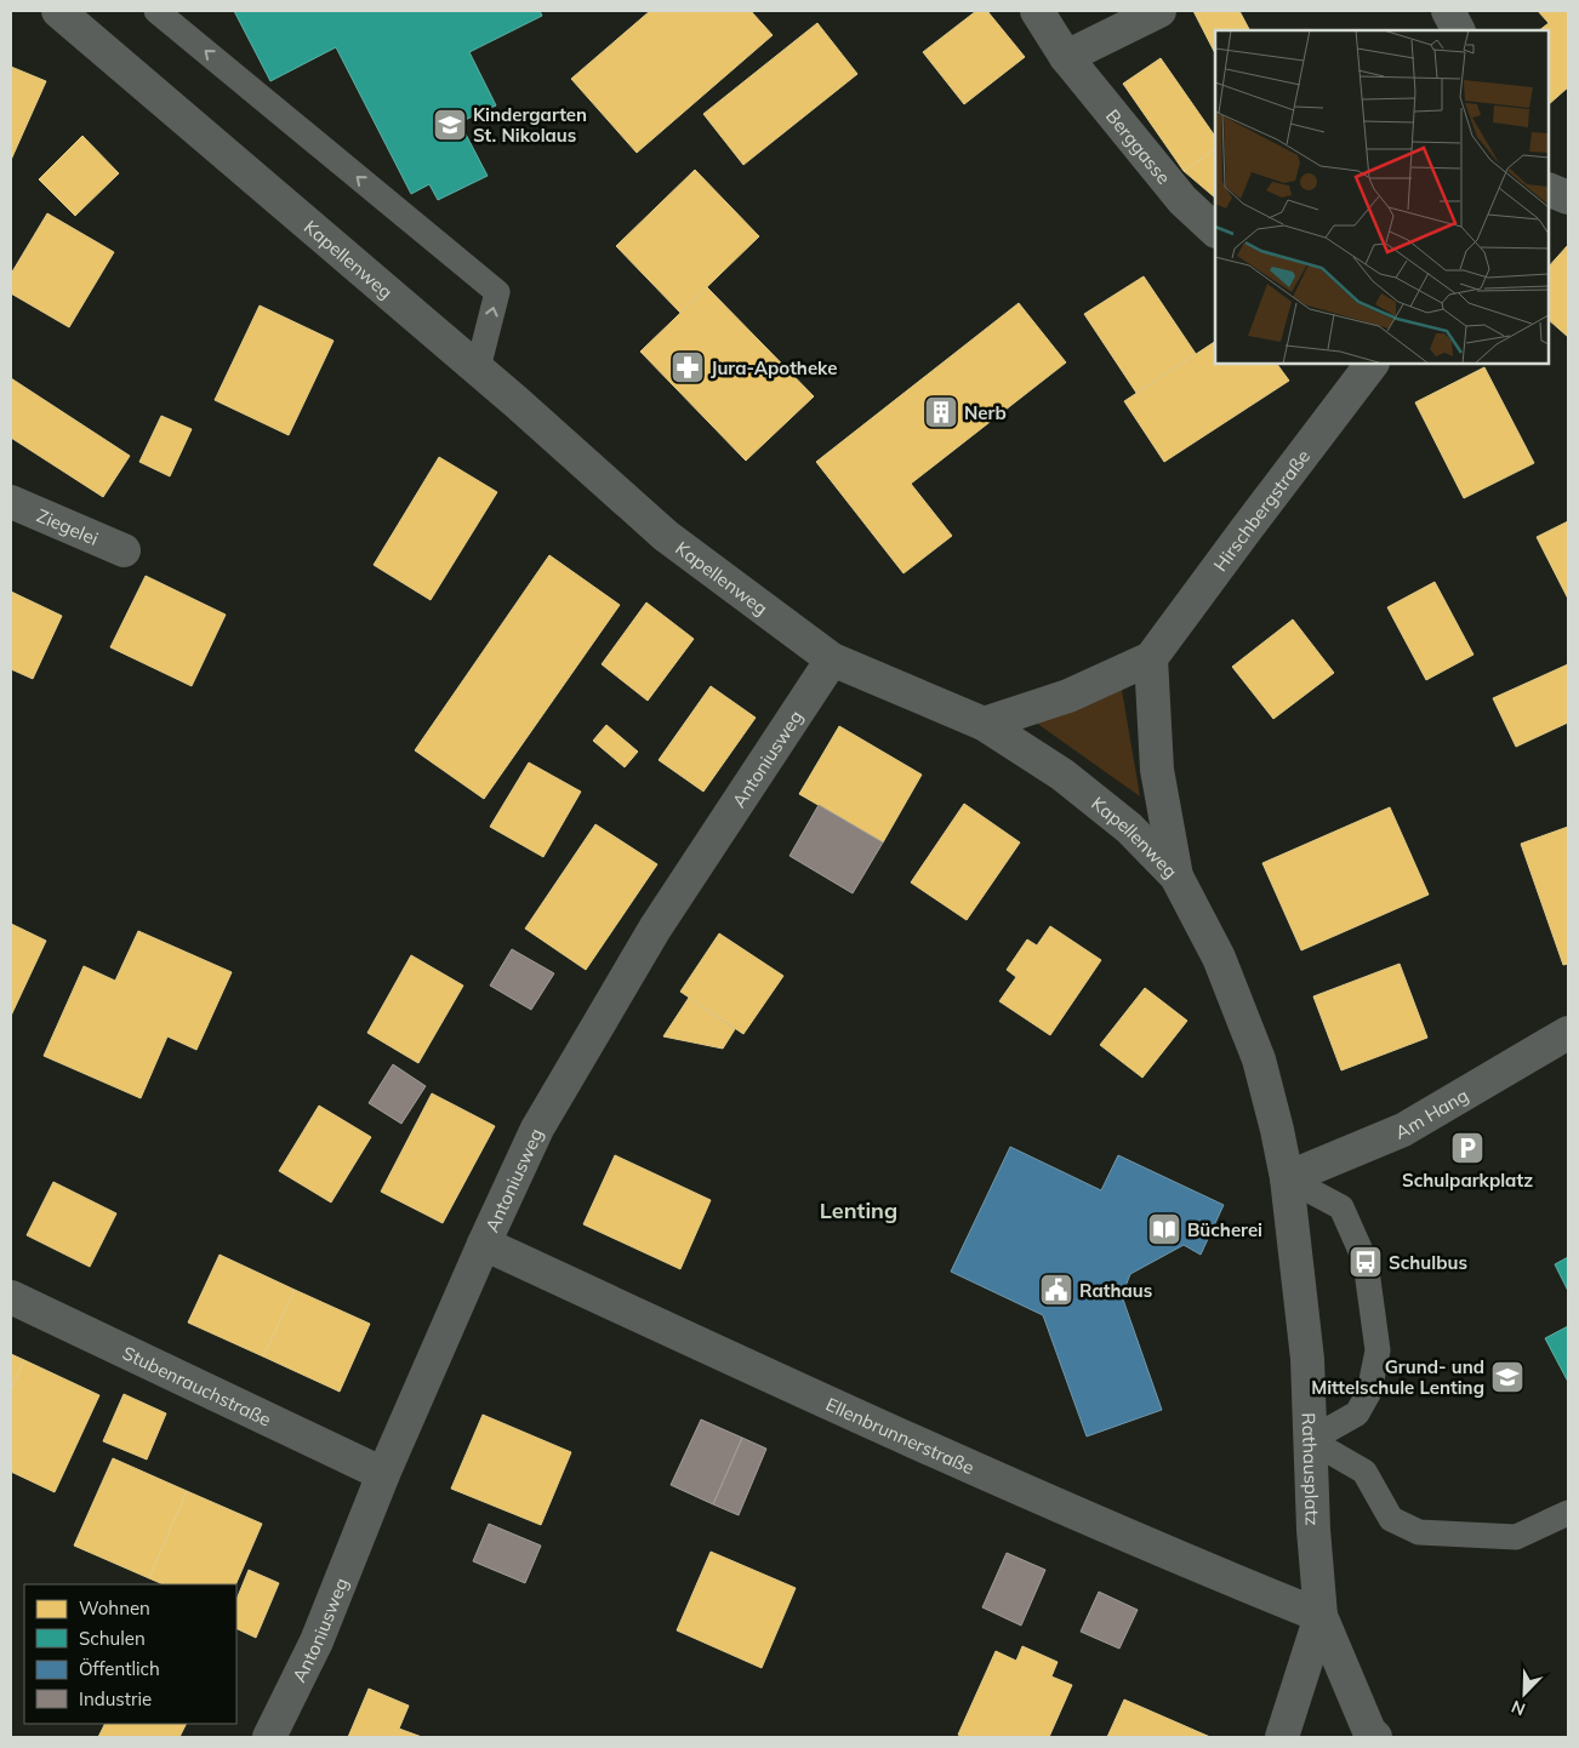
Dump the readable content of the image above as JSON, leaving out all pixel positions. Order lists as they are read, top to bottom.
{
  "streets": {
    "street": [
      "Berggasse",
      "Kapellenweg",
      "Hirschbergstraße",
      "Ziegelei",
      "Antoniusweg",
      "Am Hang",
      "Stubenrauchstraße",
      "Ellenbrunnerstraße",
      "Rathausplatz"
    ]
  },
  "crossings": [
    ["Kapellenweg", "Hirschbergstraße"],
    ["Kapellenweg", "Antoniusweg"],
    ["Kapellenweg", "Am Hang"],
    ["Kapellenweg", "Rathausplatz"],
    ["Antoniusweg", "Stubenrauchstraße"],
    ["Antoniusweg", "Ellenbrunnerstraße"],
    ["Am Hang", "Rathausplatz"],
    ["Ellenbrunnerstraße", "Rathausplatz"]
  ],
  "districts": ["Lenting"],
  "places": {
    "school or university": ["Kindergarten St. Nikolaus", "Grund- und Mittelschule Lenting"],
    "pharmacy": ["Jura-Apotheke"],
    "building": ["Nerb"],
    "parking": ["Schulparkplatz"],
    "library": ["Bücherei"],
    "bus stop": ["Schulbus"],
    "public building": ["Rathaus"]
  },
  "legend": [
    "Wohnen",
    "Schulen",
    "Öffentlich",
    "Industrie"
  ],
  "north": "bottom left"
}
